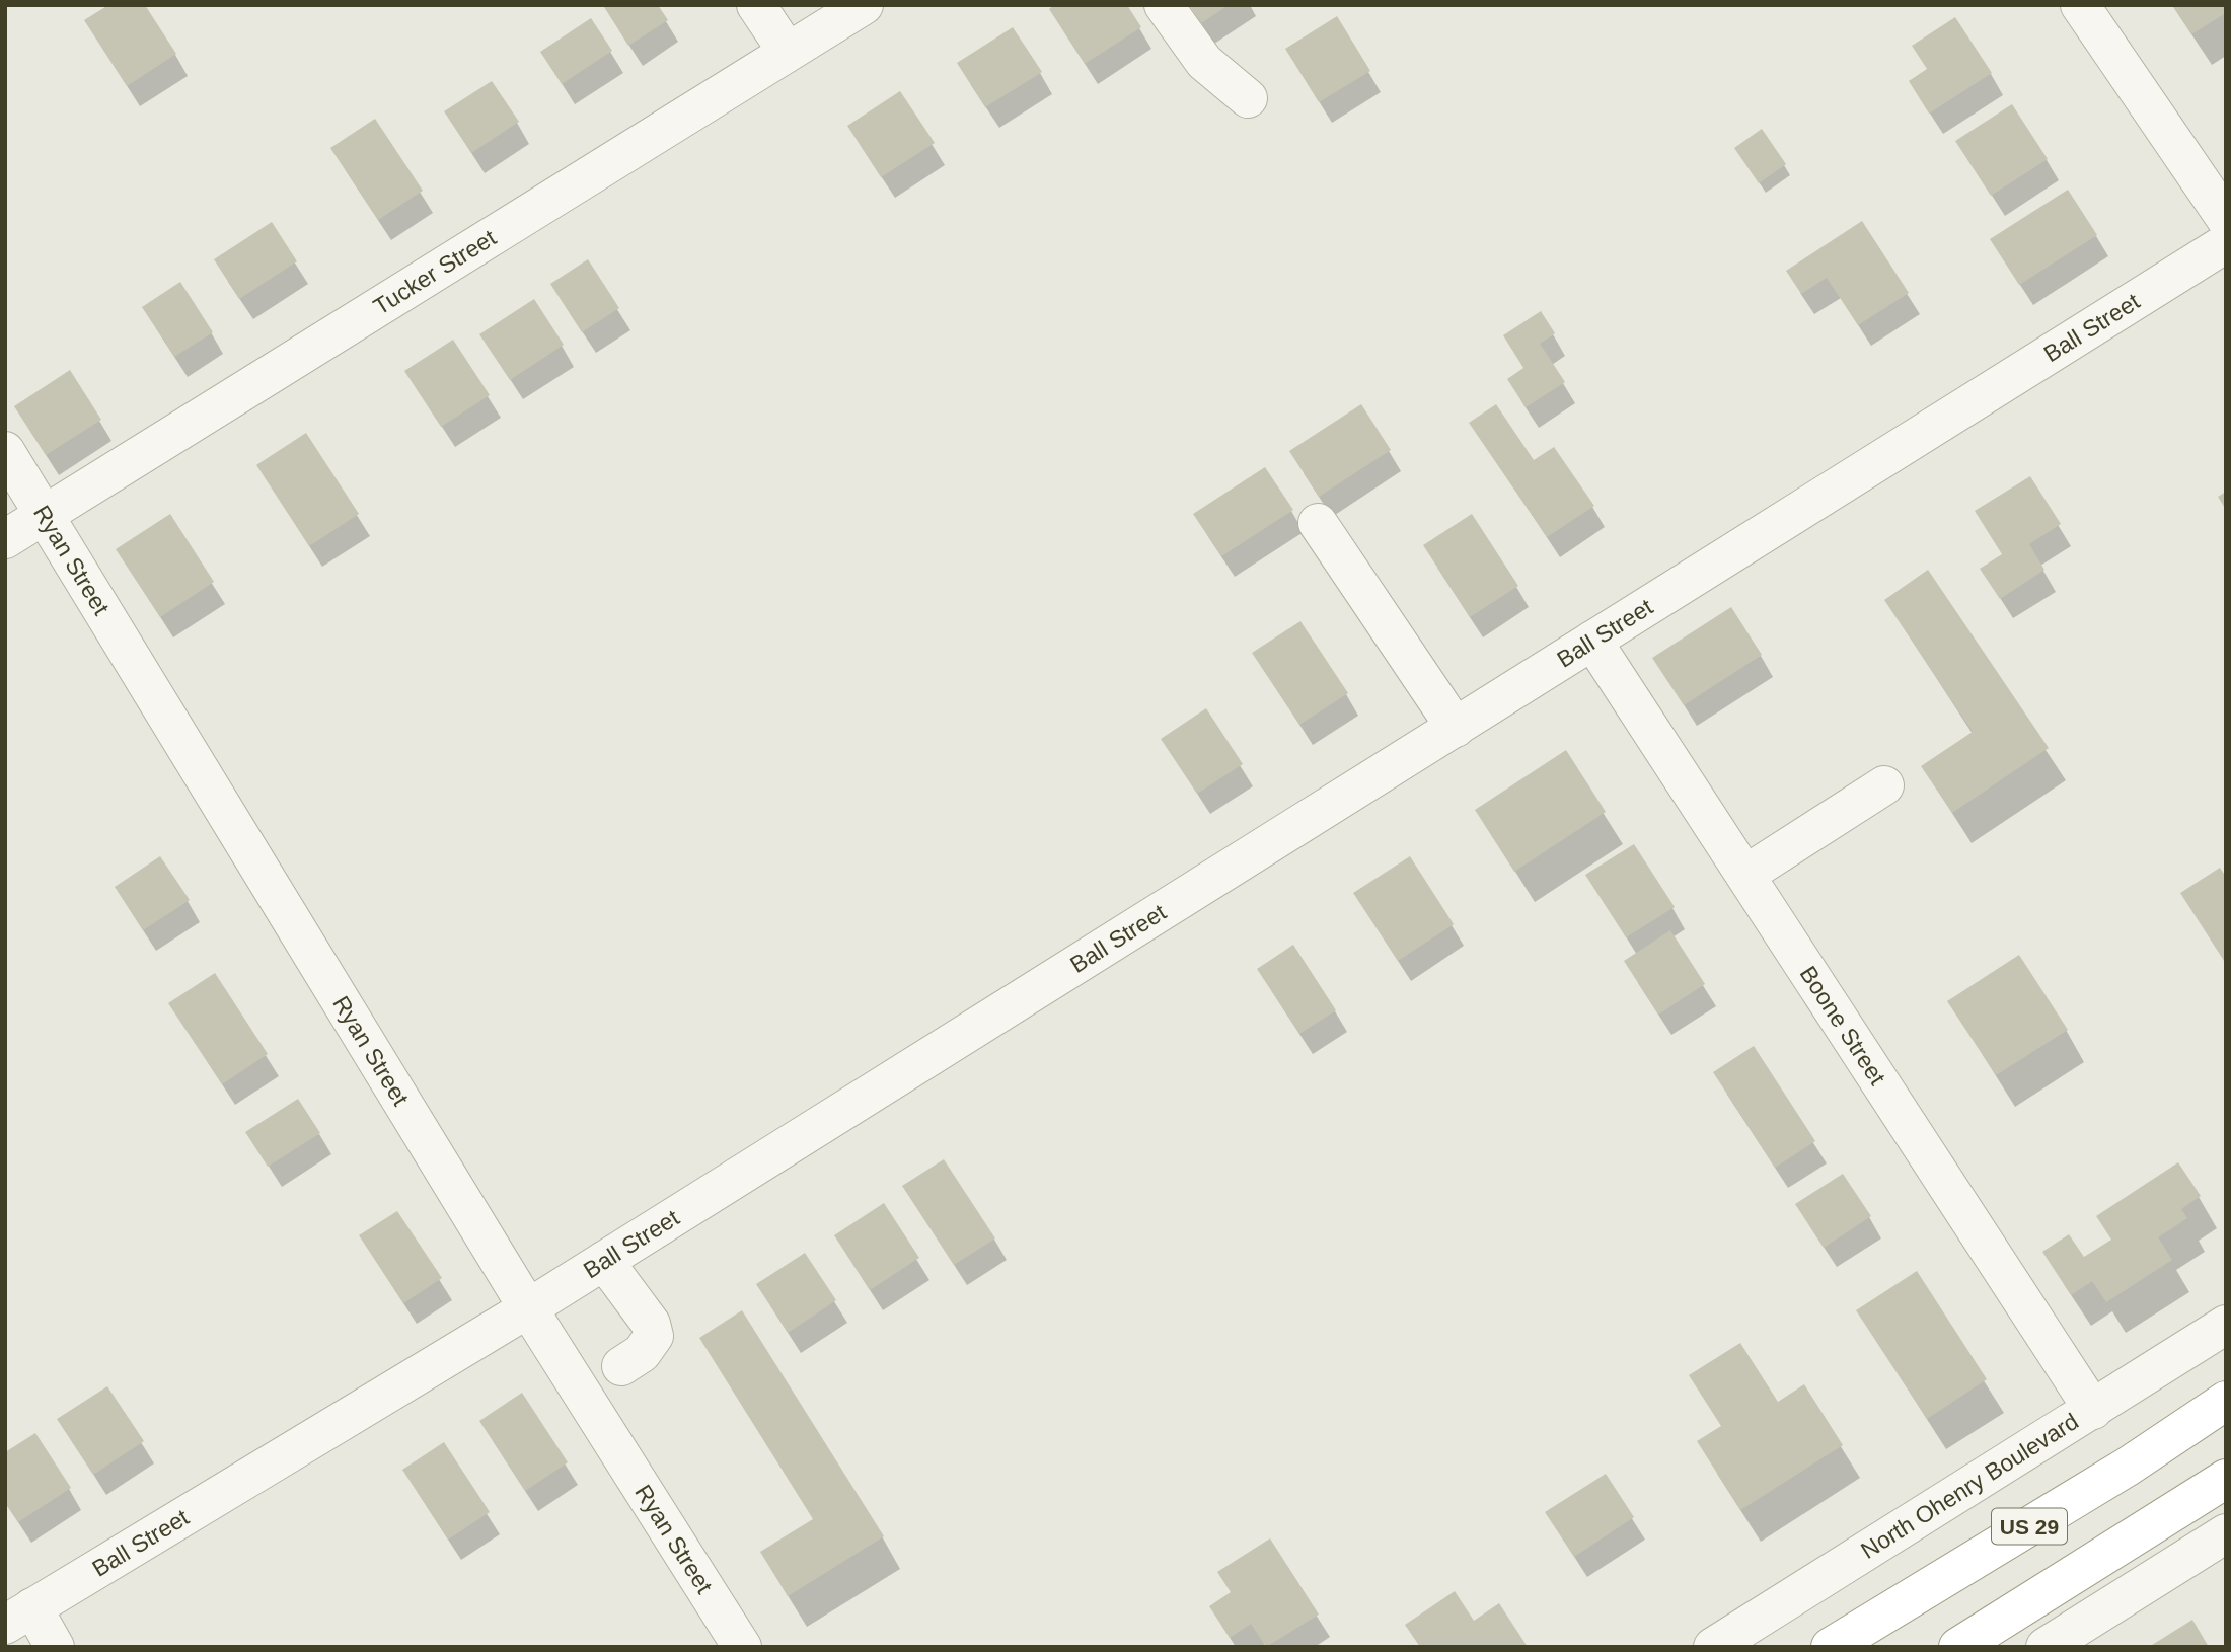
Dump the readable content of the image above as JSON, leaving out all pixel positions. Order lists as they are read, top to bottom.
{
  "streets": {
    "highway": ["US 29"],
    "street": [
      "Tucker Street",
      "Ball Street",
      "Ryan Street",
      "Boone Street",
      "North Ohenry Boulevard"
    ]
  },
  "crossings": [
    ["Tucker Street", "Ryan Street"],
    ["Ball Street", "Ryan Street"],
    ["Ball Street", "Boone Street"],
    ["Boone Street", "North Ohenry Boulevard"]
  ]
}
